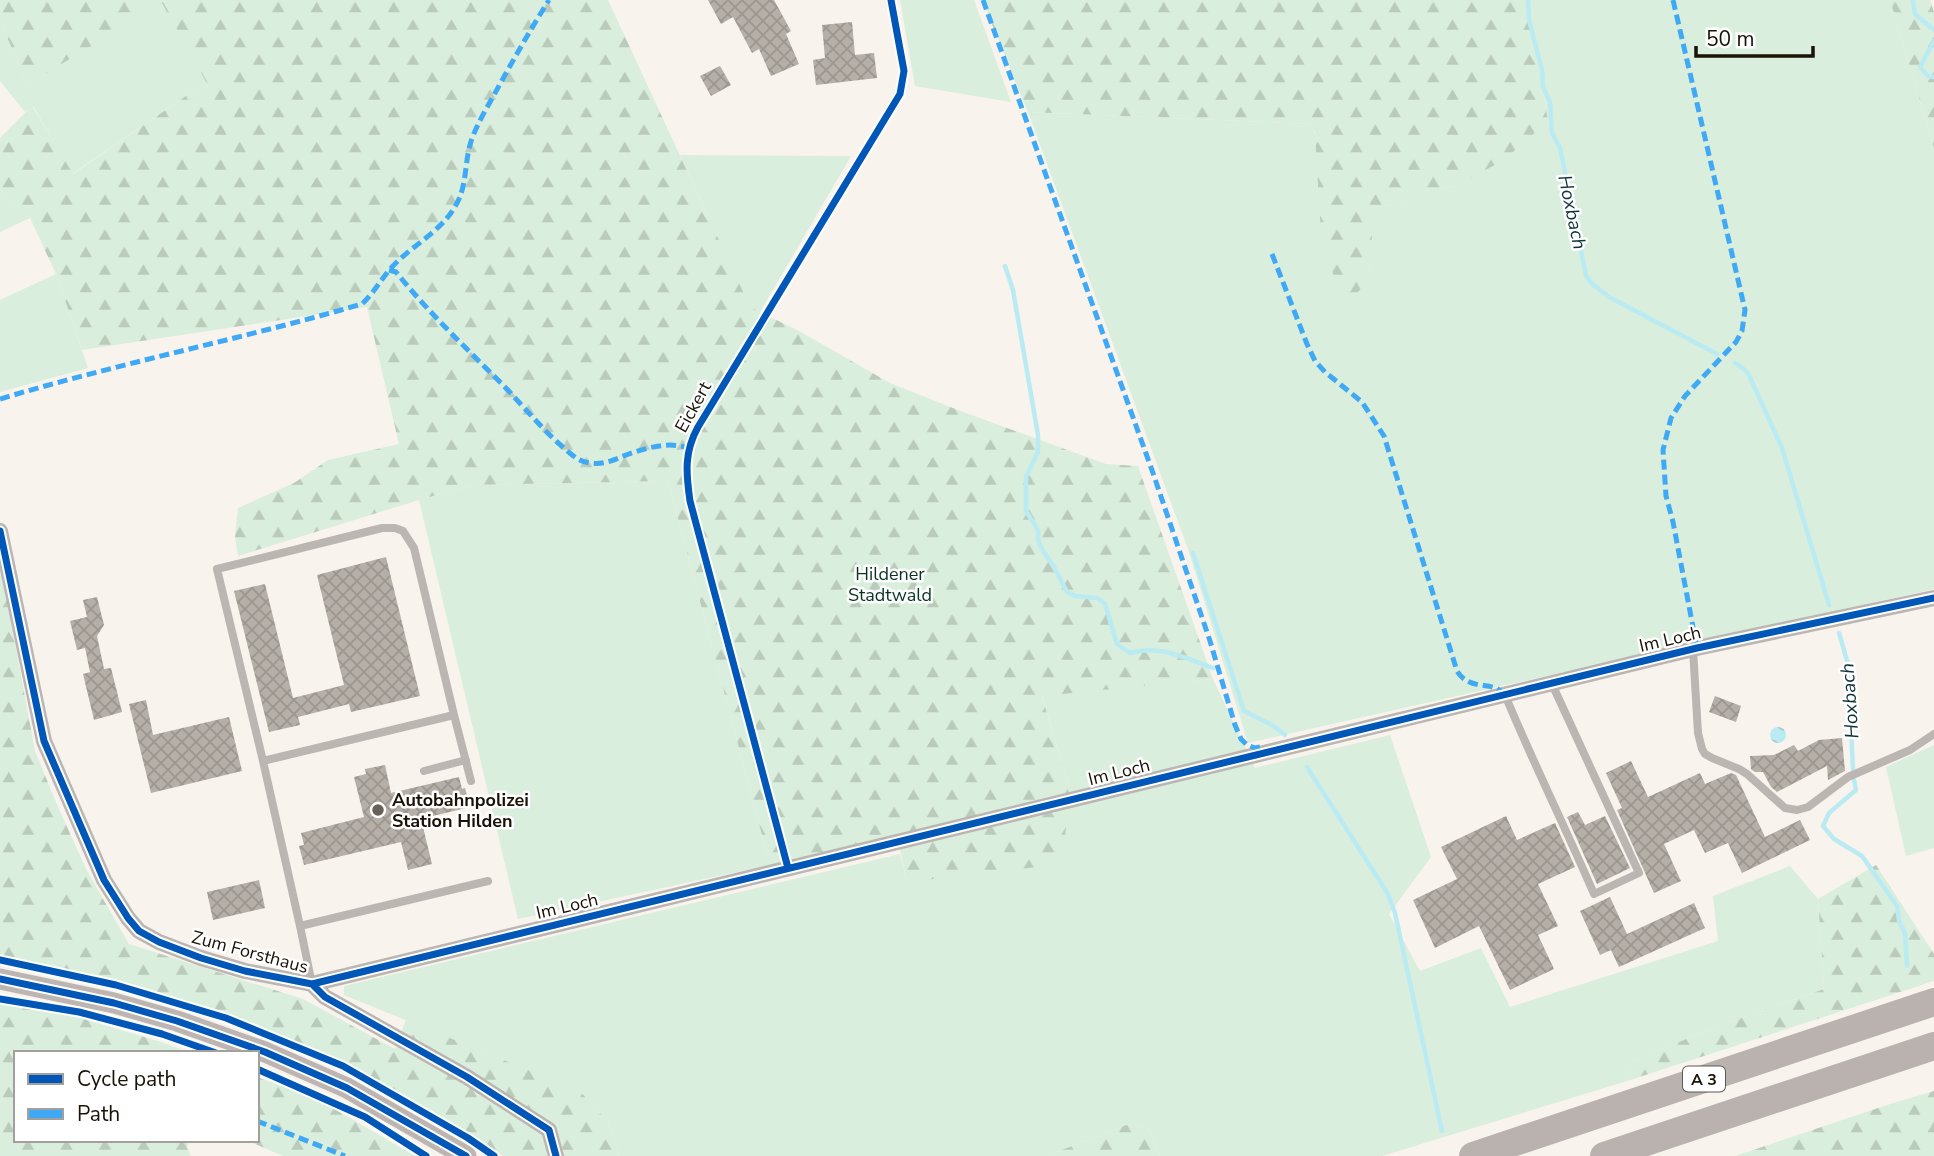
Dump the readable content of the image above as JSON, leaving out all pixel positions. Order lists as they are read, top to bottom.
{
  "streets": {
    "highway": ["A 3"],
    "street": ["Im Loch", "Zum Forsthaus"],
    "lane": ["Eickert"]
  },
  "crossings": [
    ["Eickert", "Im Loch"],
    ["Im Loch", "Zum Forsthaus"]
  ],
  "water": ["Hoxbach"],
  "parks": ["Hildener Stadtwald"],
  "places": ["Autobahnpolizei Station Hilden"],
  "legend": ["Cycle path", "Path"],
  "scale_bar": "50 m"
}
